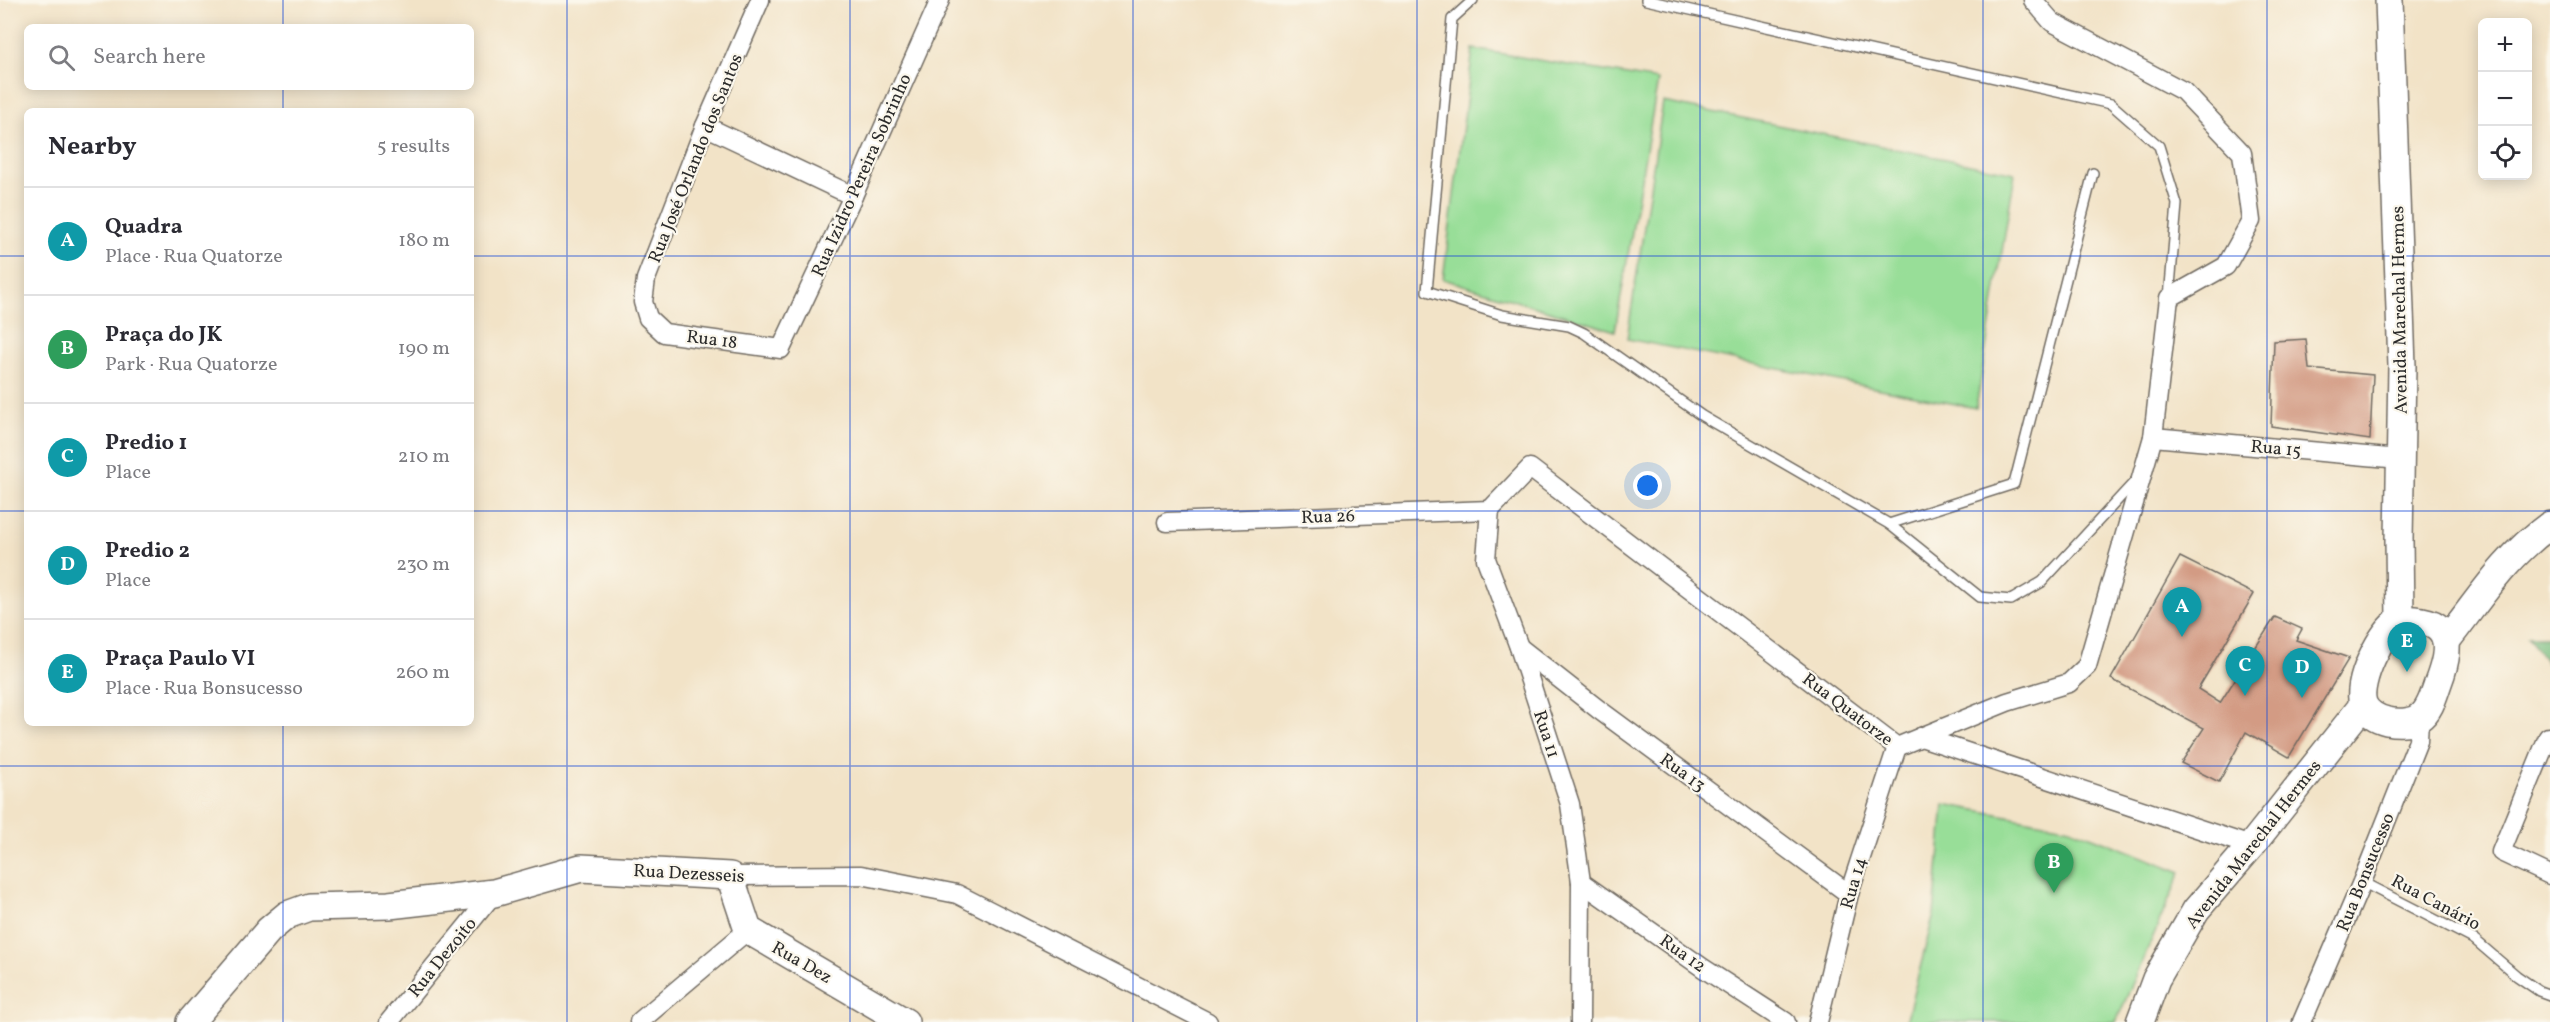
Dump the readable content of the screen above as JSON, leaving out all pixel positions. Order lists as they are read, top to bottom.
{
  "streets": {
    "street": [
      "Rua José Orlando dos Santos",
      "Rua Izidro Pereira Sobrinho",
      "Avenida Marechal Hermes",
      "Rua 18",
      "Rua 15",
      "Rua 26",
      "Rua Quatorze",
      "Rua 11",
      "Rua 13",
      "Rua Bonsucesso",
      "Rua Dezesseis",
      "Rua 14",
      "Rua 12",
      "Rua Dezoito",
      "Rua Dez"
    ],
    "lane": ["Rua Canário"]
  },
  "crossings": [
    ["Rua José Orlando dos Santos", "Rua 18"],
    ["Rua Izidro Pereira Sobrinho", "Rua 18"],
    ["Avenida Marechal Hermes", "Rua 15"],
    ["Avenida Marechal Hermes", "Rua Quatorze"],
    ["Avenida Marechal Hermes", "Rua Bonsucesso"],
    ["Rua 26", "Rua Quatorze"],
    ["Rua 26", "Rua 11"],
    ["Rua Quatorze", "Rua 11"],
    ["Rua Quatorze", "Rua 14"],
    ["Rua 11", "Rua 13"],
    ["Rua 11", "Rua 12"],
    ["Rua 13", "Rua 14"],
    ["Rua Bonsucesso", "Rua Canário"],
    ["Rua Dezesseis", "Rua Dezoito"]
  ],
  "page": {
    "map_buttons": ["+", "−"],
    "search": "Search here",
    "heading": ["Nearby", "5 results"],
    "list": [
      {
        "mark": "A",
        "name": "Quadra",
        "note": "Place · Rua Quatorze",
        "value": "180 m"
      },
      {
        "mark": "B",
        "name": "Praça do JK",
        "note": "Park · Rua Quatorze",
        "value": "190 m"
      },
      {
        "mark": "C",
        "name": "Predio 1",
        "note": "Place",
        "value": "210 m"
      },
      {
        "mark": "D",
        "name": "Predio 2",
        "note": "Place",
        "value": "230 m"
      },
      {
        "mark": "E",
        "name": "Praça Paulo VI",
        "note": "Place · Rua Bonsucesso",
        "value": "260 m"
      }
    ],
    "pins": [
      "A",
      "E",
      "C",
      "D",
      "B"
    ]
  }
}
